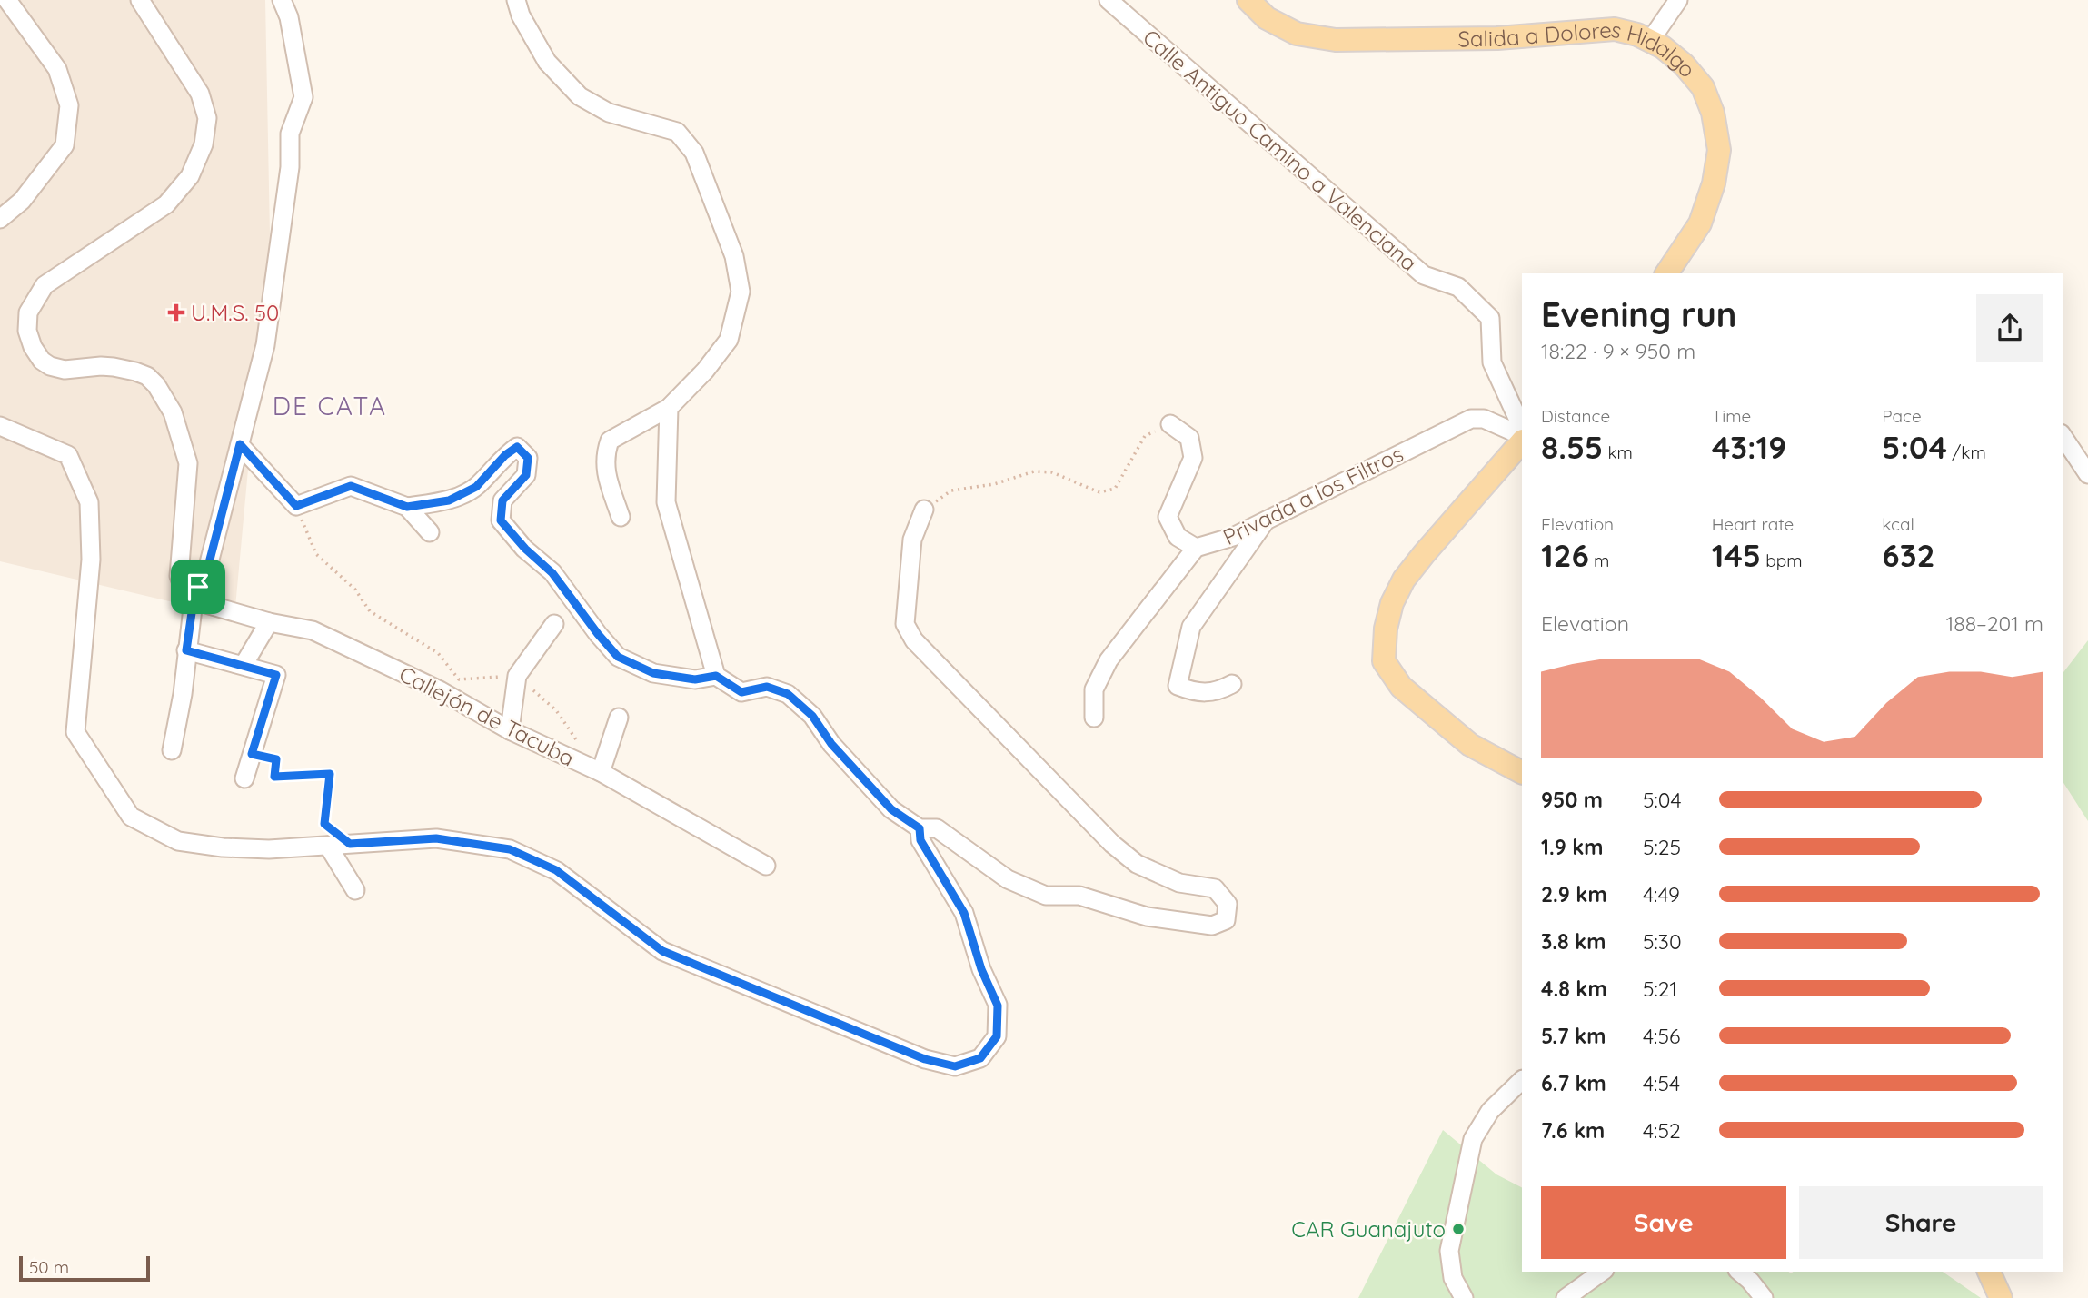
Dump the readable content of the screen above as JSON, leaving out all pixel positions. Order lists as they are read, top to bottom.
{
  "streets": {
    "main road": ["Salida a Dolores Hidalgo"],
    "street": ["Calle Antiguo Camino a Valenciana", "Privada a los Filtros", "Callejón de Tacuba"]
  },
  "districts": ["DE CATA"],
  "places": {
    "health": ["U.M.S. 50"],
    "other": ["CAR Guanajuto"]
  },
  "scale_bar": "50 m",
  "page": {
    "heading": ["Evening run", "18:22 · 9 × 950 m"],
    "stats": [
      ["Distance", "8.55 km"],
      ["Time", "43:19"],
      ["Pace", "5:04 /km"],
      ["Elevation", "126 m"],
      ["Heart rate", "145 bpm"],
      ["kcal", "632"]
    ],
    "chart": ["Elevation", "188–201 m"],
    "list": [
      {
        "name": "950 m",
        "note": "5:04"
      },
      {
        "name": "1.9 km",
        "note": "5:25"
      },
      {
        "name": "2.9 km",
        "note": "4:49"
      },
      {
        "name": "3.8 km",
        "note": "5:30"
      },
      {
        "name": "4.8 km",
        "note": "5:21"
      },
      {
        "name": "5.7 km",
        "note": "4:56"
      },
      {
        "name": "6.7 km",
        "note": "4:54"
      },
      {
        "name": "7.6 km",
        "note": "4:52"
      }
    ],
    "buttons": ["Save", "Share"],
    "scale": "50 m"
  }
}
